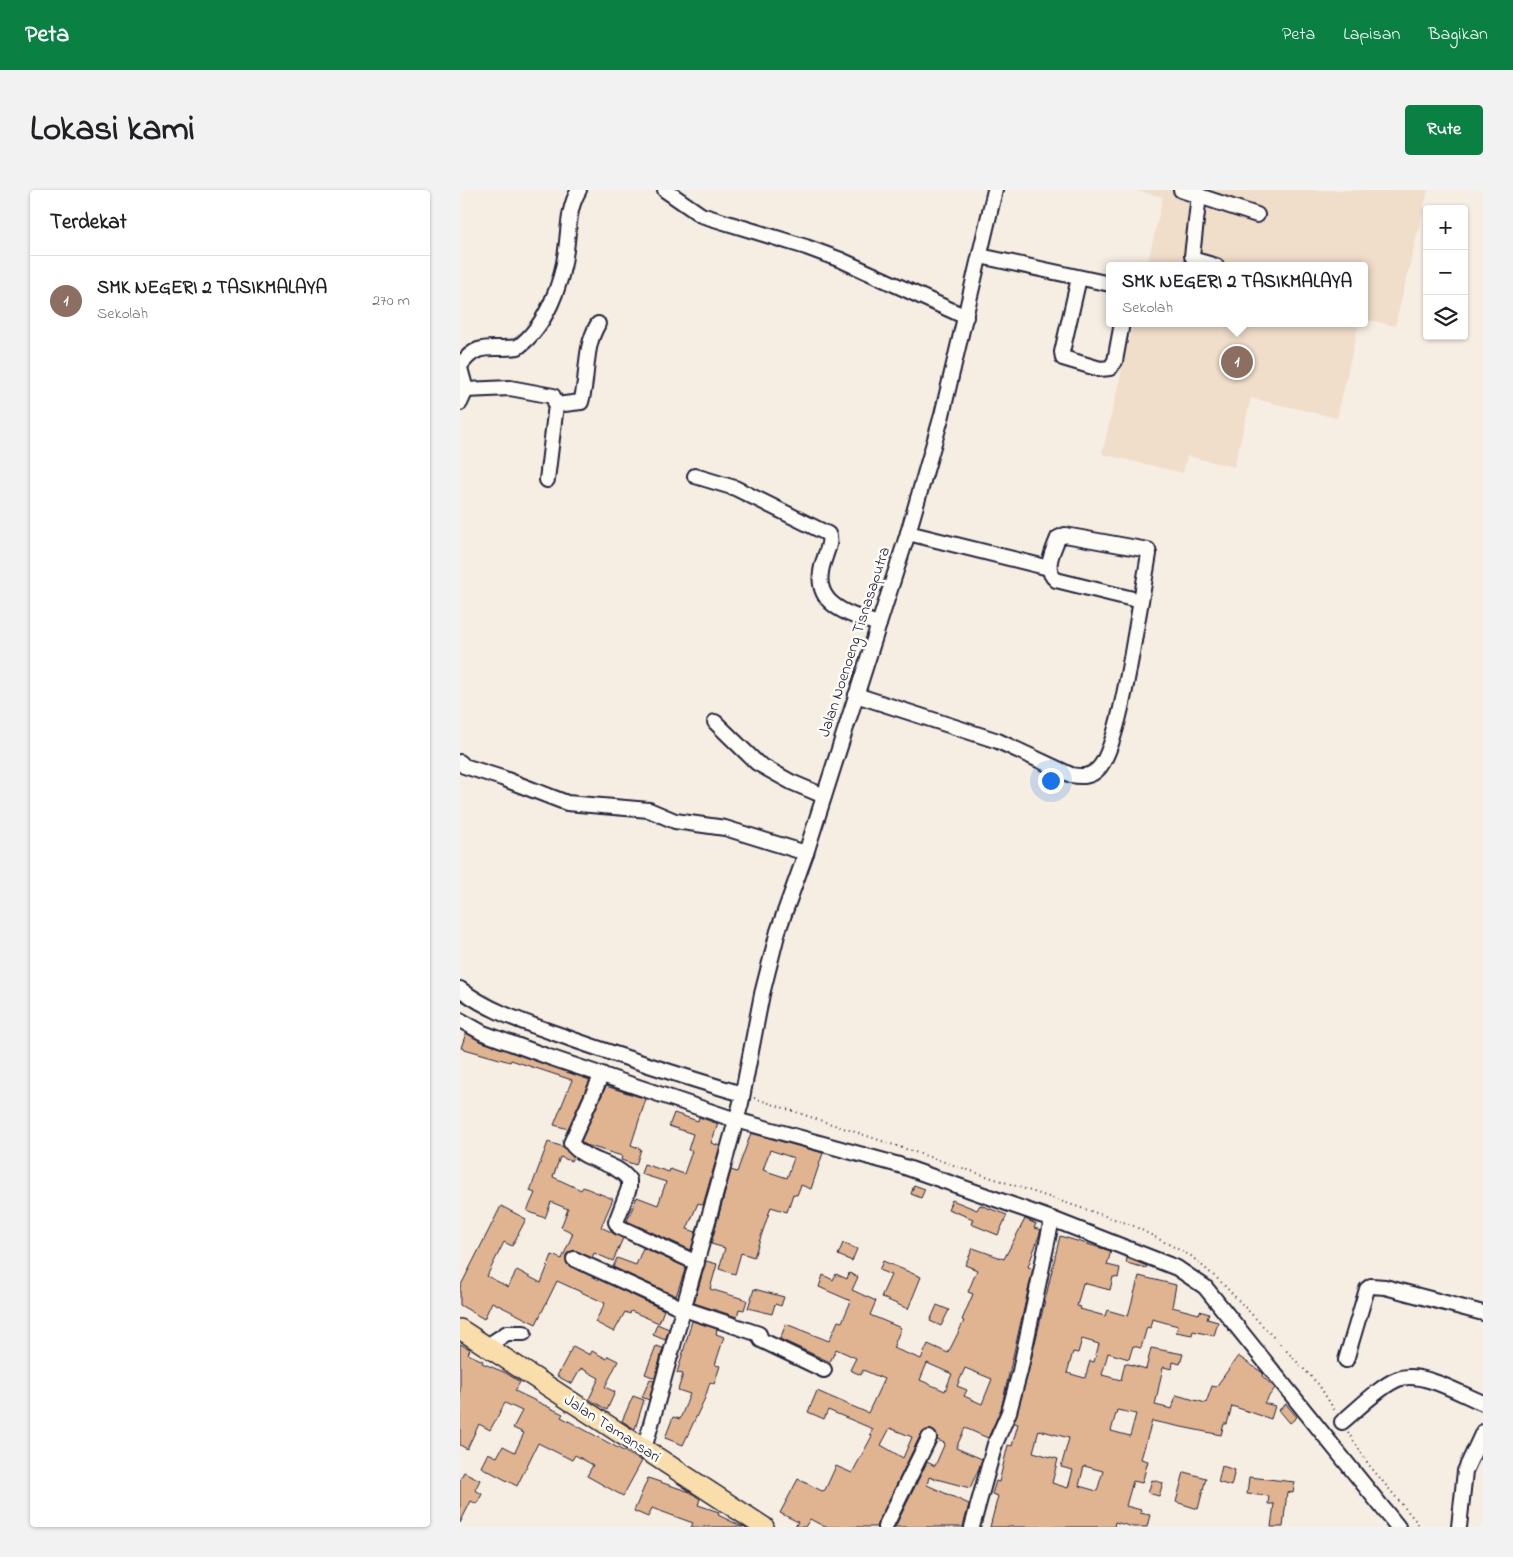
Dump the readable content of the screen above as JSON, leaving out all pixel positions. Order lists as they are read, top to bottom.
{
  "streets": {
    "main road": ["Jalan Tamansari"],
    "street": ["Jalan Noenoeng Tisnasaputra"]
  },
  "crossings": [
    ["Jalan Noenoeng Tisnasaputra", "Jalan Tamansari"]
  ],
  "page": {
    "header": "Peta",
    "nav": ["Peta", "Lapisan", "Bagikan"],
    "title": "Lokasi kami",
    "buttons": "Rute",
    "heading": "Terdekat",
    "map_buttons": ["+", "−"],
    "list": [
      {
        "mark": "1",
        "name": "SMK NEGERI 2 TASIKMALAYA",
        "note": "Sekolah",
        "value": "270 m"
      }
    ],
    "popup": ["SMK NEGERI 2 TASIKMALAYA", "Sekolah"],
    "pins": "1"
  }
}
